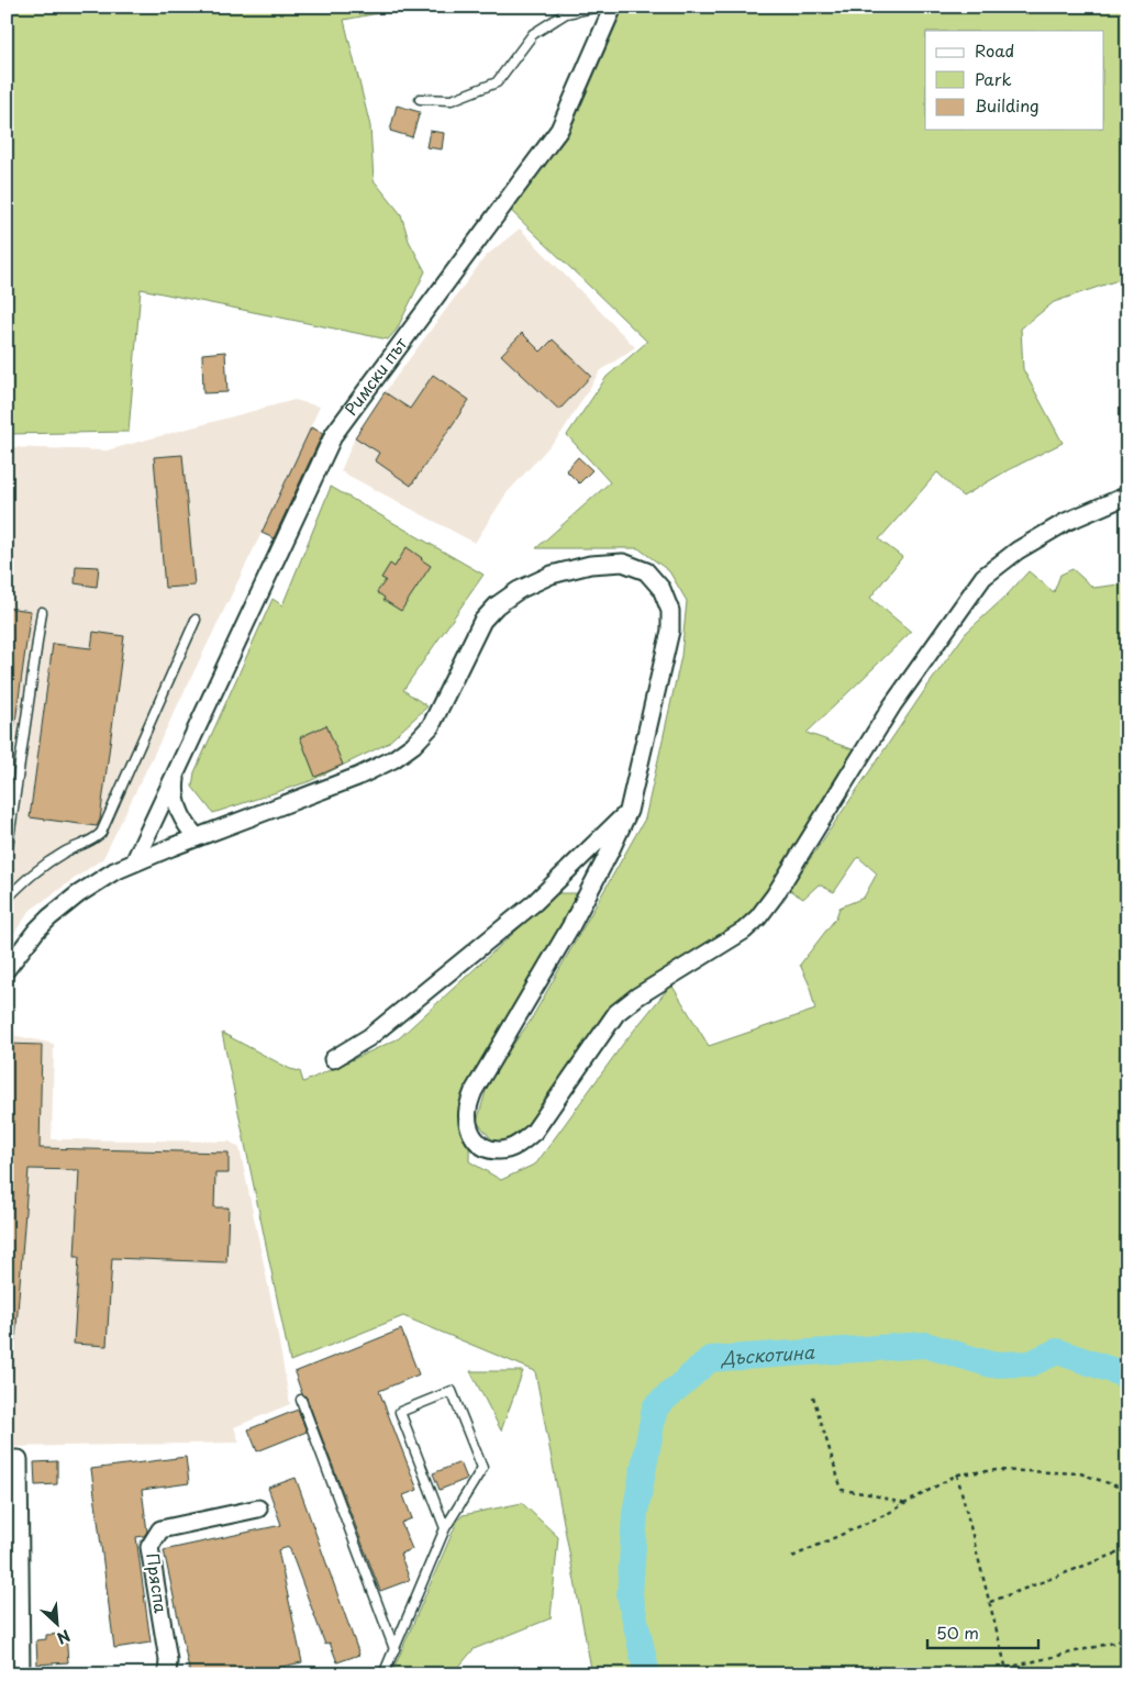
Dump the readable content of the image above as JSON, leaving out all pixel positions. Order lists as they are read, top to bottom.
{
  "streets": {
    "street": ["Римски път", "Пряспа"]
  },
  "water": ["Дъскотина"],
  "legend": ["Road", "Park", "Building"],
  "scale_bar": "50 m",
  "north": "bottom right"
}
